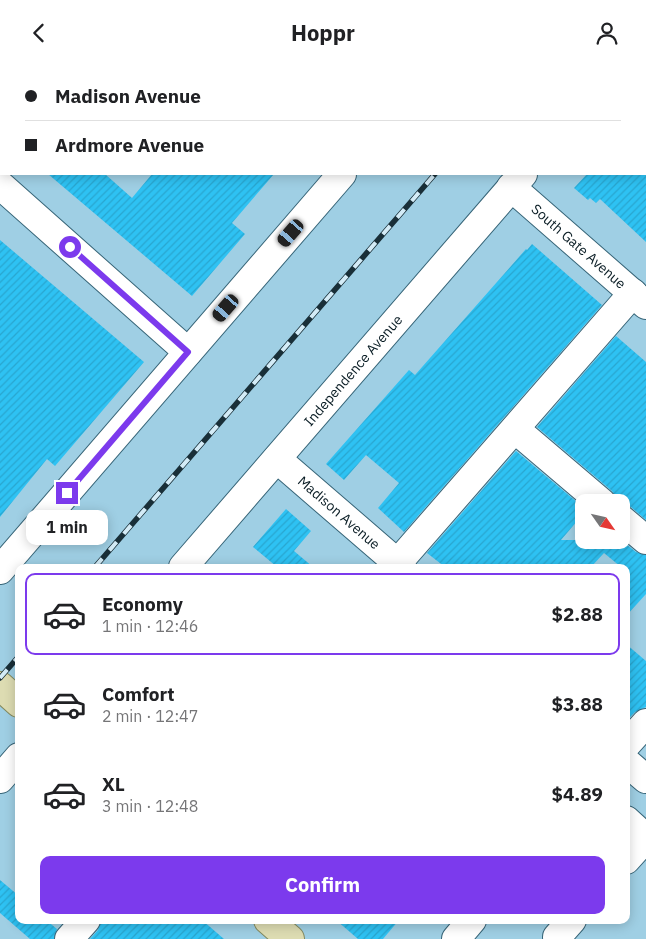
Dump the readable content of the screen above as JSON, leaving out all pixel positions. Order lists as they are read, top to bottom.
{
  "streets": {
    "street": ["South Gate Avenue", "Independence Avenue", "Madison Avenue"]
  },
  "crossings": [
    ["South Gate Avenue", "Independence Avenue"],
    ["Independence Avenue", "Madison Avenue"]
  ],
  "north": "bottom right",
  "page": {
    "header": "Hoppr",
    "banner": ["Madison Avenue", "Ardmore Avenue"],
    "bubble": "1 min",
    "list": [
      {
        "name": "Economy",
        "note": "1 min · 12:46",
        "value": "$2.88"
      },
      {
        "name": "Comfort",
        "note": "2 min · 12:47",
        "value": "$3.88"
      },
      {
        "name": "XL",
        "note": "3 min · 12:48",
        "value": "$4.89"
      }
    ],
    "buttons": "Confirm"
  }
}
